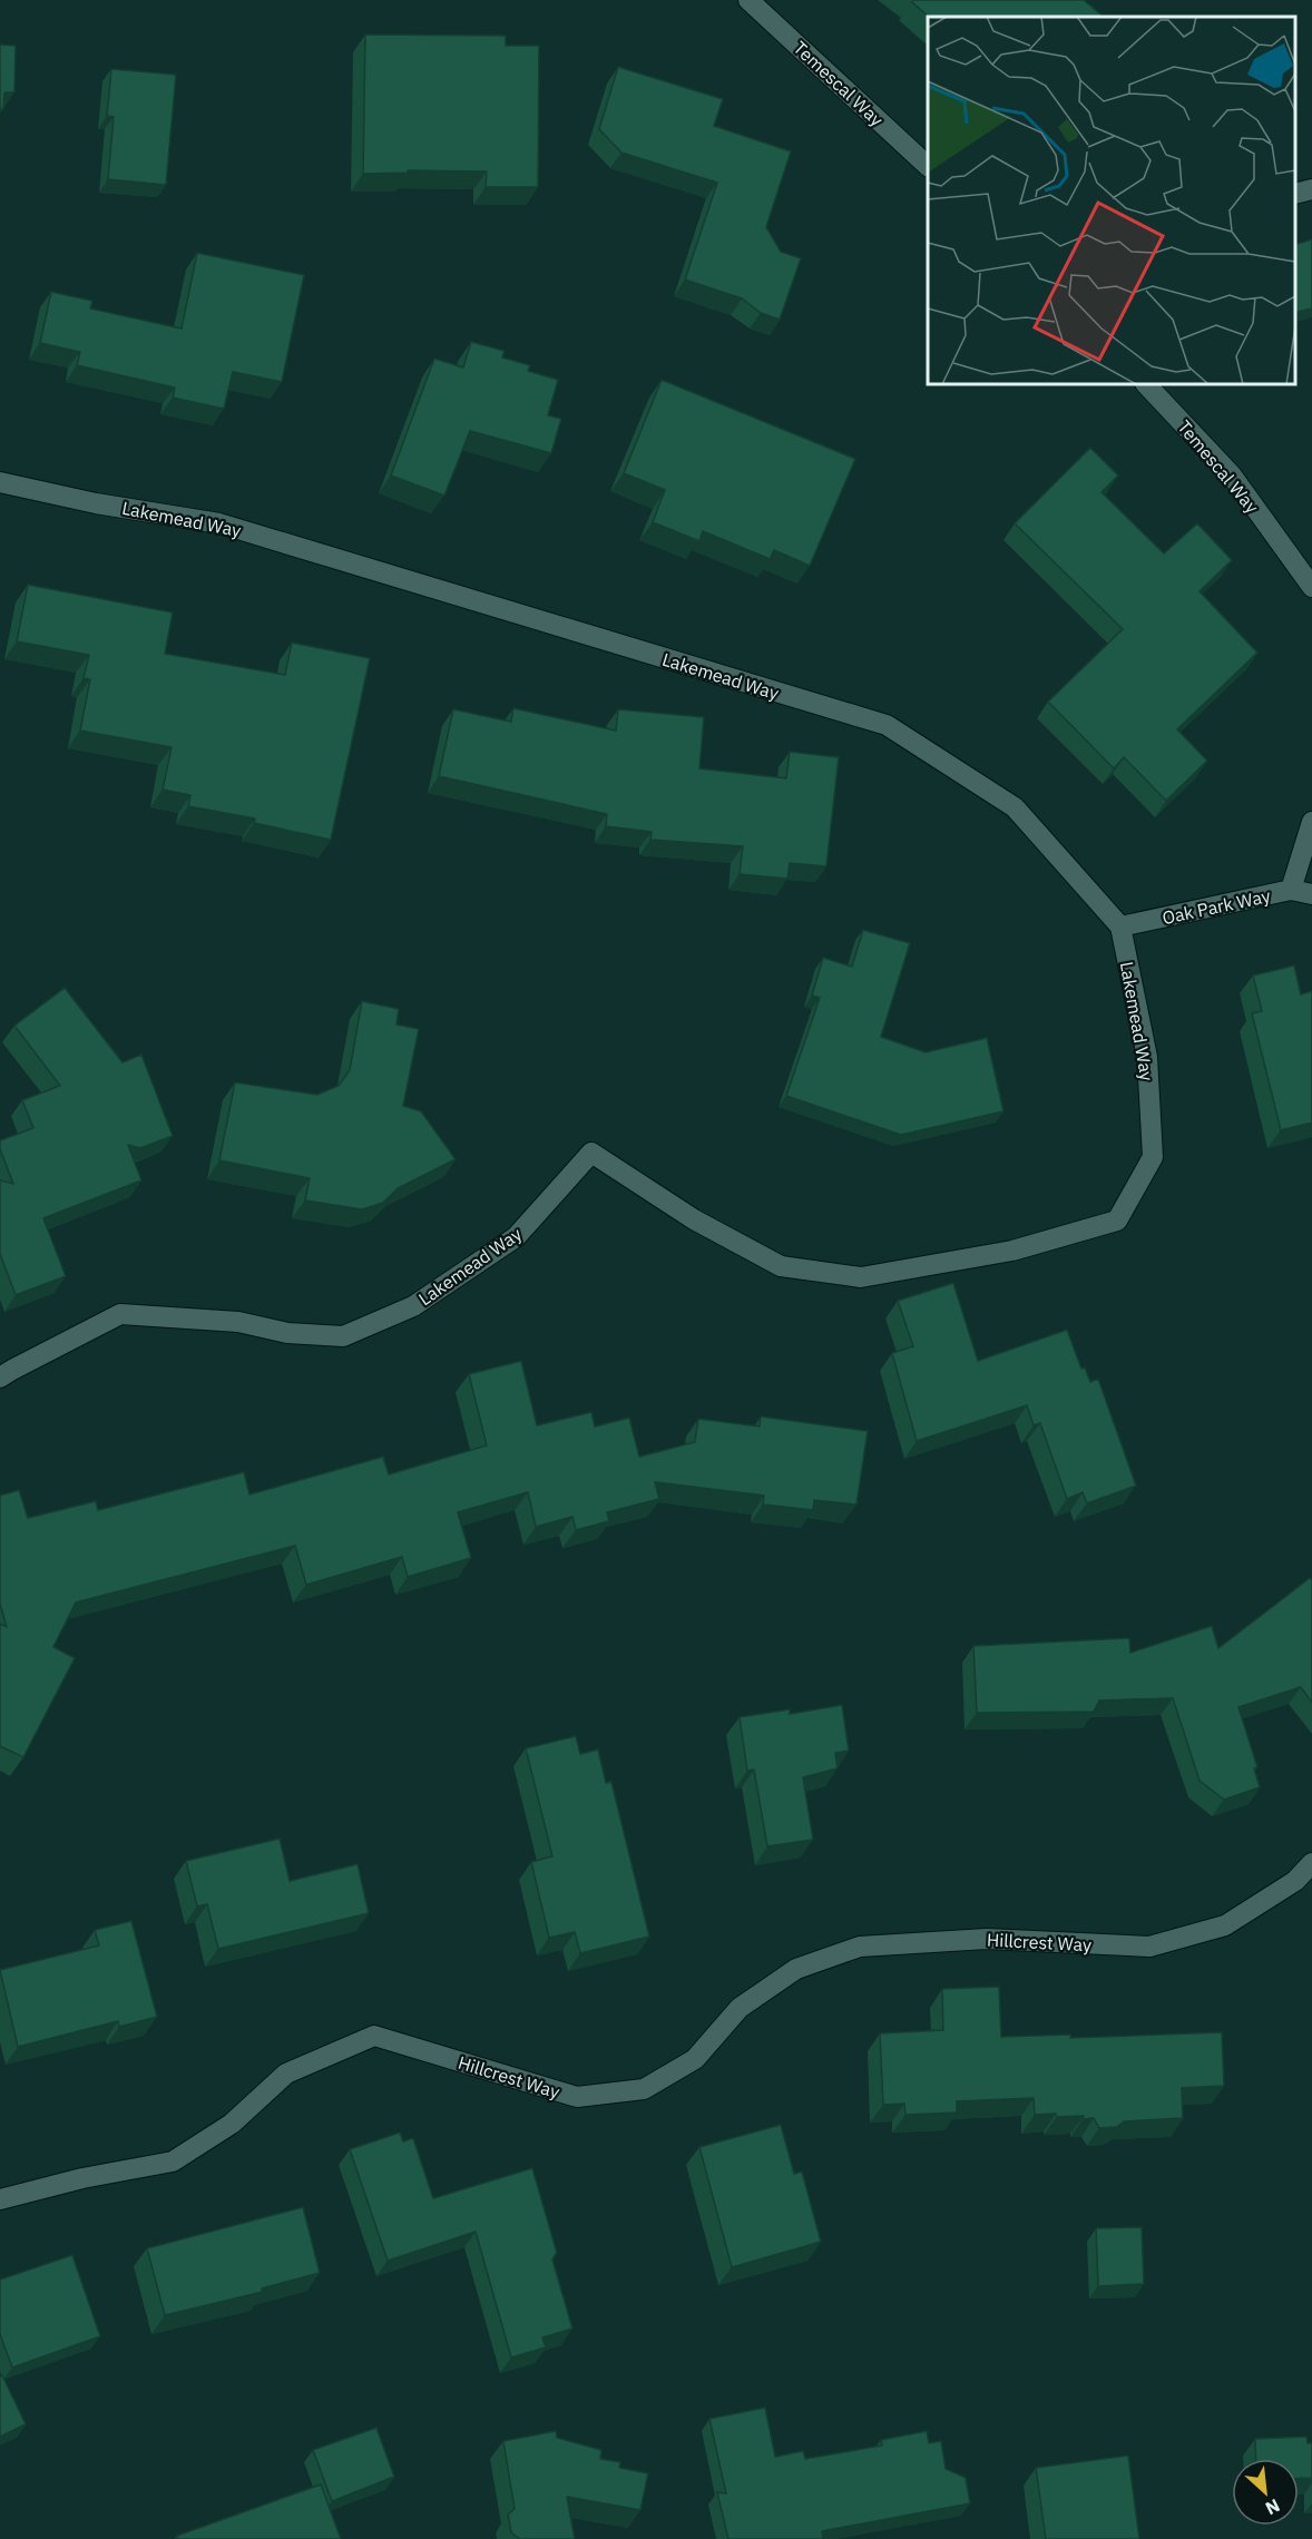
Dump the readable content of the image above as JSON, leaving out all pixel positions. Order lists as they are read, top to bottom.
{
  "streets": {
    "street": [
      "Temescal Way",
      "Lakemead Way",
      "Oak Park Way",
      "Hillcrest Way"
    ]
  },
  "crossings": [
    ["Lakemead Way", "Oak Park Way"]
  ],
  "north": "bottom right"
}
